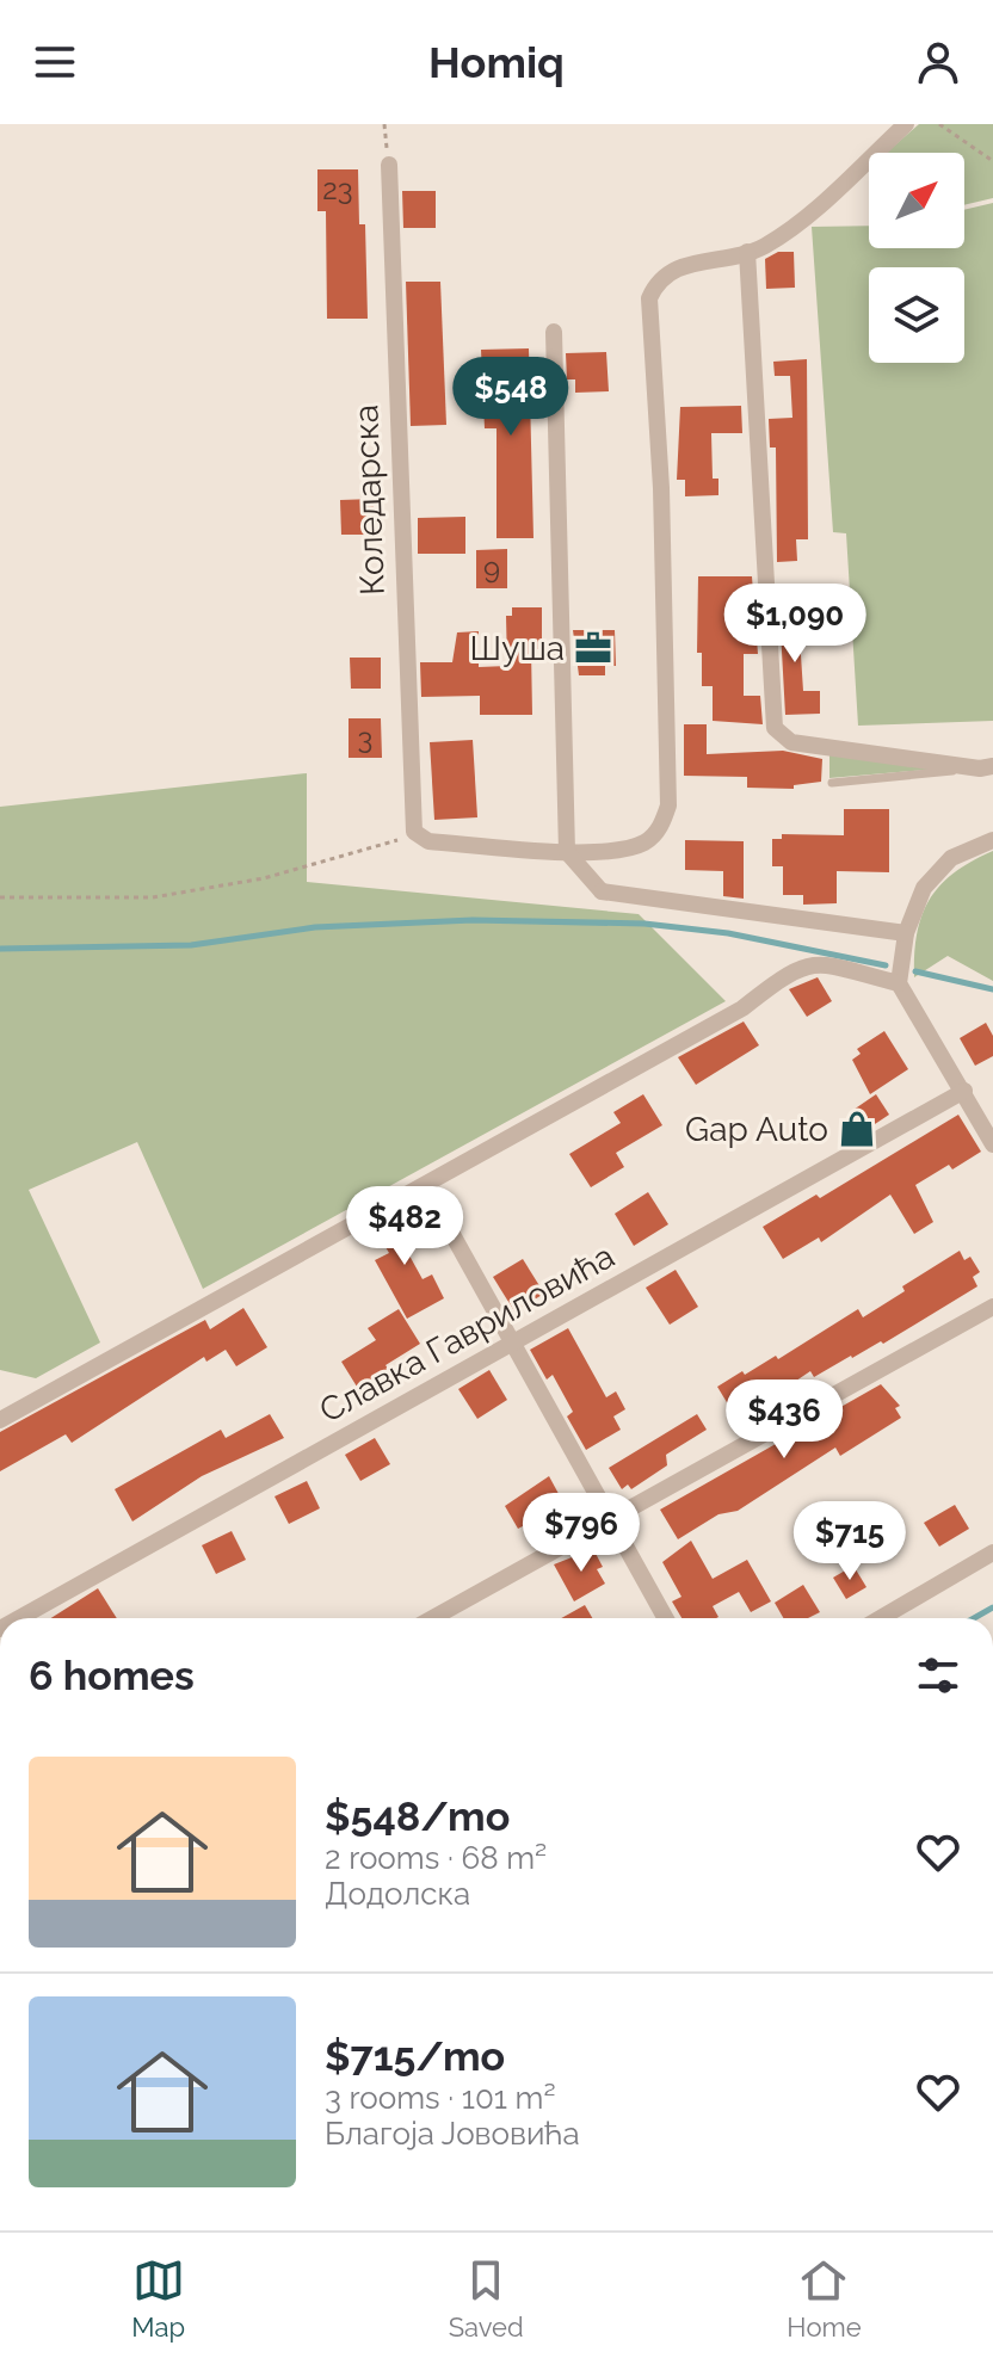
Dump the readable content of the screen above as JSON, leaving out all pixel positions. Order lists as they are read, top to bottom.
{
  "streets": {
    "street": ["Коледарска", "Славка Гавриловића"]
  },
  "places": {
    "office": ["Шуша"],
    "shop": ["Gap Auto"]
  },
  "house_numbers": ["23", "9", "3"],
  "north": "top right",
  "page": {
    "header": "Homiq",
    "price": [
      "$548",
      "$1,090",
      "$482",
      "$436",
      "$796",
      "$715"
    ],
    "heading": "6 homes",
    "list": [
      {
        "name": "$548/mo",
        "note": "2 rooms · 68 m² · Додолска"
      },
      {
        "name": "$715/mo",
        "note": "3 rooms · 101 m² · Благоја Јововића"
      }
    ],
    "tabs": ["Map", "Saved", "Home"]
  }
}
